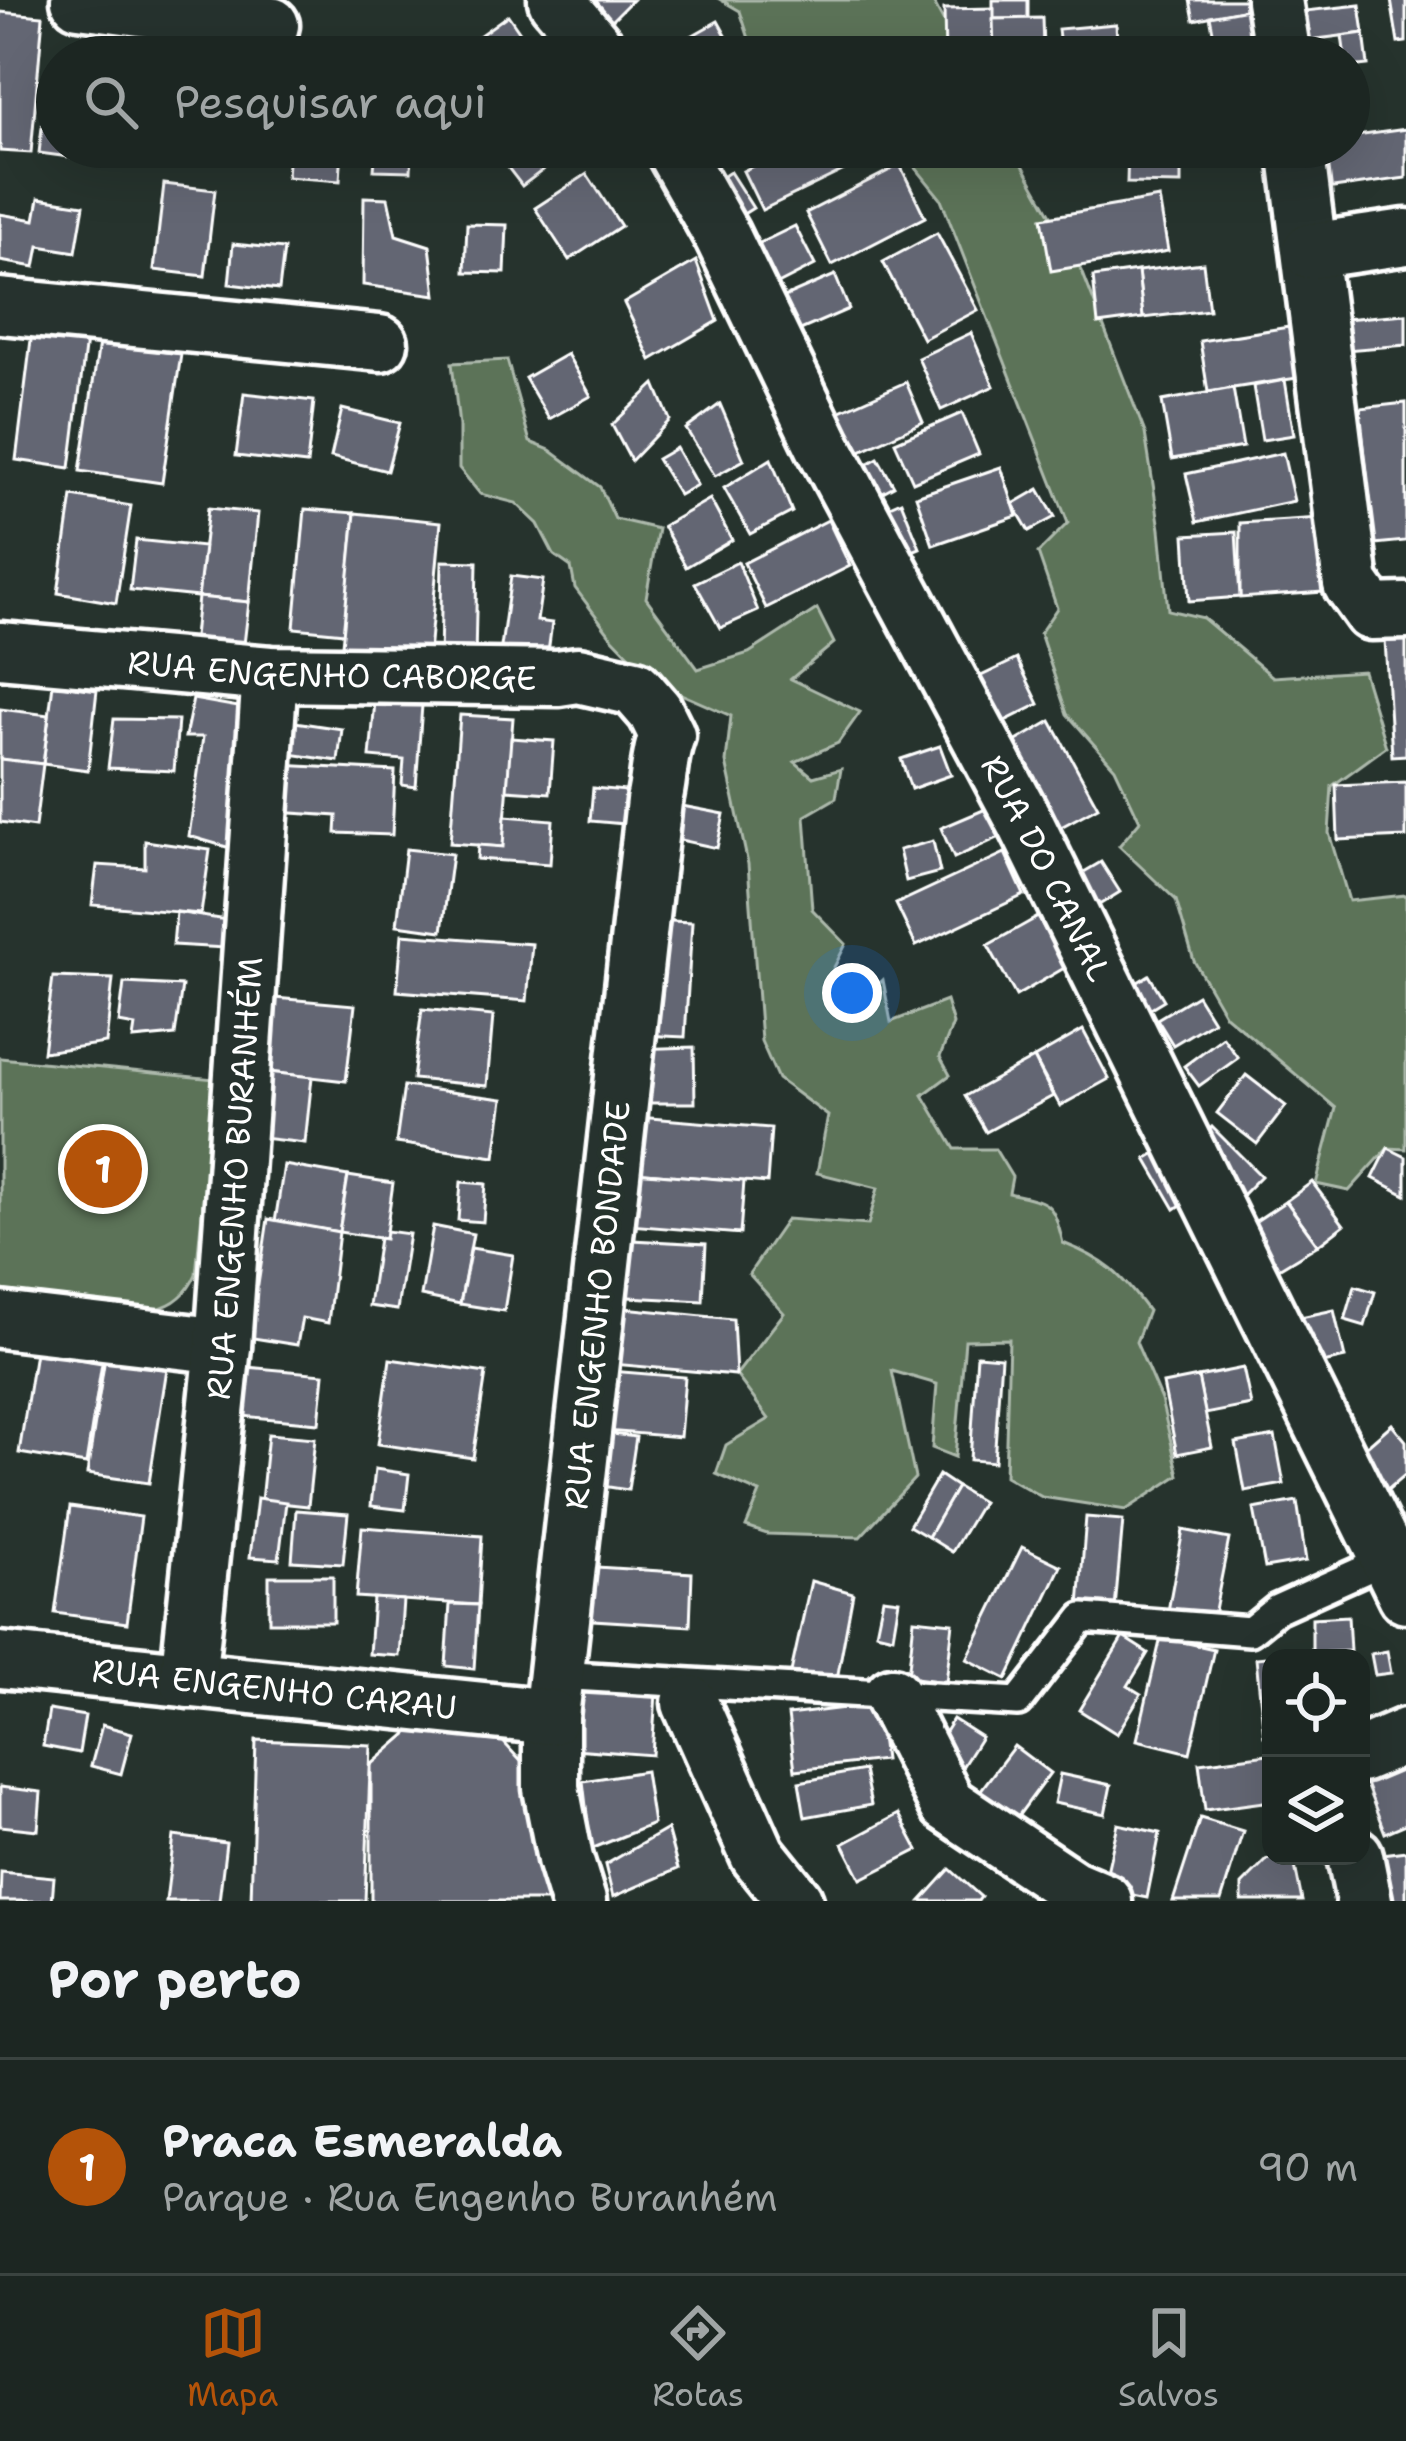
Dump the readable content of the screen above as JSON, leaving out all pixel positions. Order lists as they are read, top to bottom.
{
  "streets": {
    "street": [
      "RUA ENGENHO CABORGE",
      "RUA DO CANAL",
      "RUA ENGENHO BURANHÉM",
      "RUA ENGENHO BONDADE",
      "RUA ENGENHO CARAU"
    ]
  },
  "crossings": [
    ["RUA ENGENHO CABORGE", "RUA ENGENHO BURANHÉM"],
    ["RUA ENGENHO CABORGE", "RUA ENGENHO BONDADE"],
    ["RUA ENGENHO BURANHÉM", "RUA ENGENHO CARAU"],
    ["RUA ENGENHO BONDADE", "RUA ENGENHO CARAU"]
  ],
  "page": {
    "search": "Pesquisar aqui",
    "pins": "1",
    "heading": "Por perto",
    "list": [
      {
        "mark": "1",
        "name": "Praca Esmeralda",
        "note": "Parque · Rua Engenho Buranhém",
        "value": "90 m"
      }
    ],
    "nav": ["Mapa", "Rotas", "Salvos"]
  }
}
